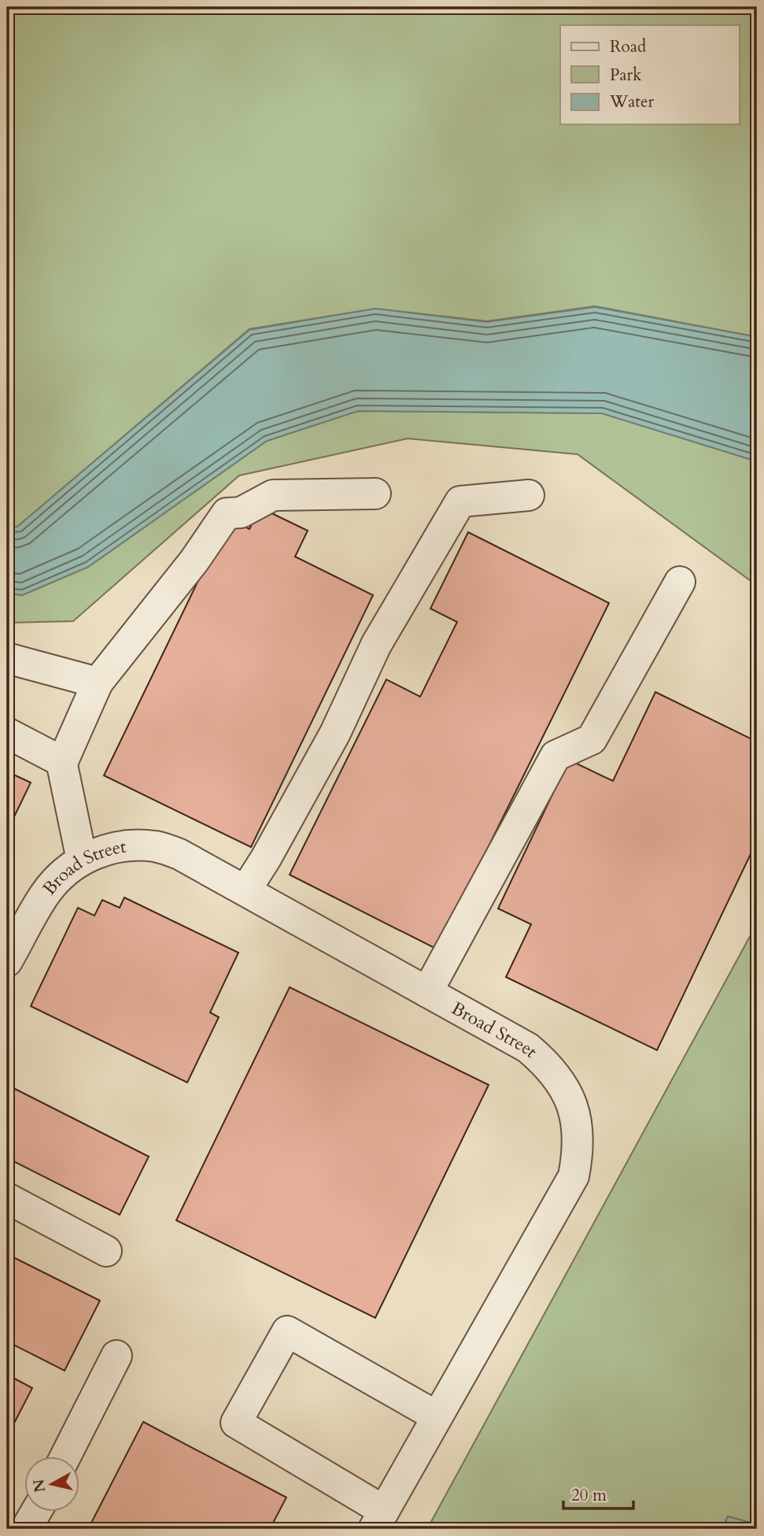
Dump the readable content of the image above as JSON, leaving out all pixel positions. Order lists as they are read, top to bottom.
{
  "streets": {
    "street": ["Broad Street"]
  },
  "legend": ["Road", "Park", "Water"],
  "scale_bar": "20 m",
  "north": "left"
}
